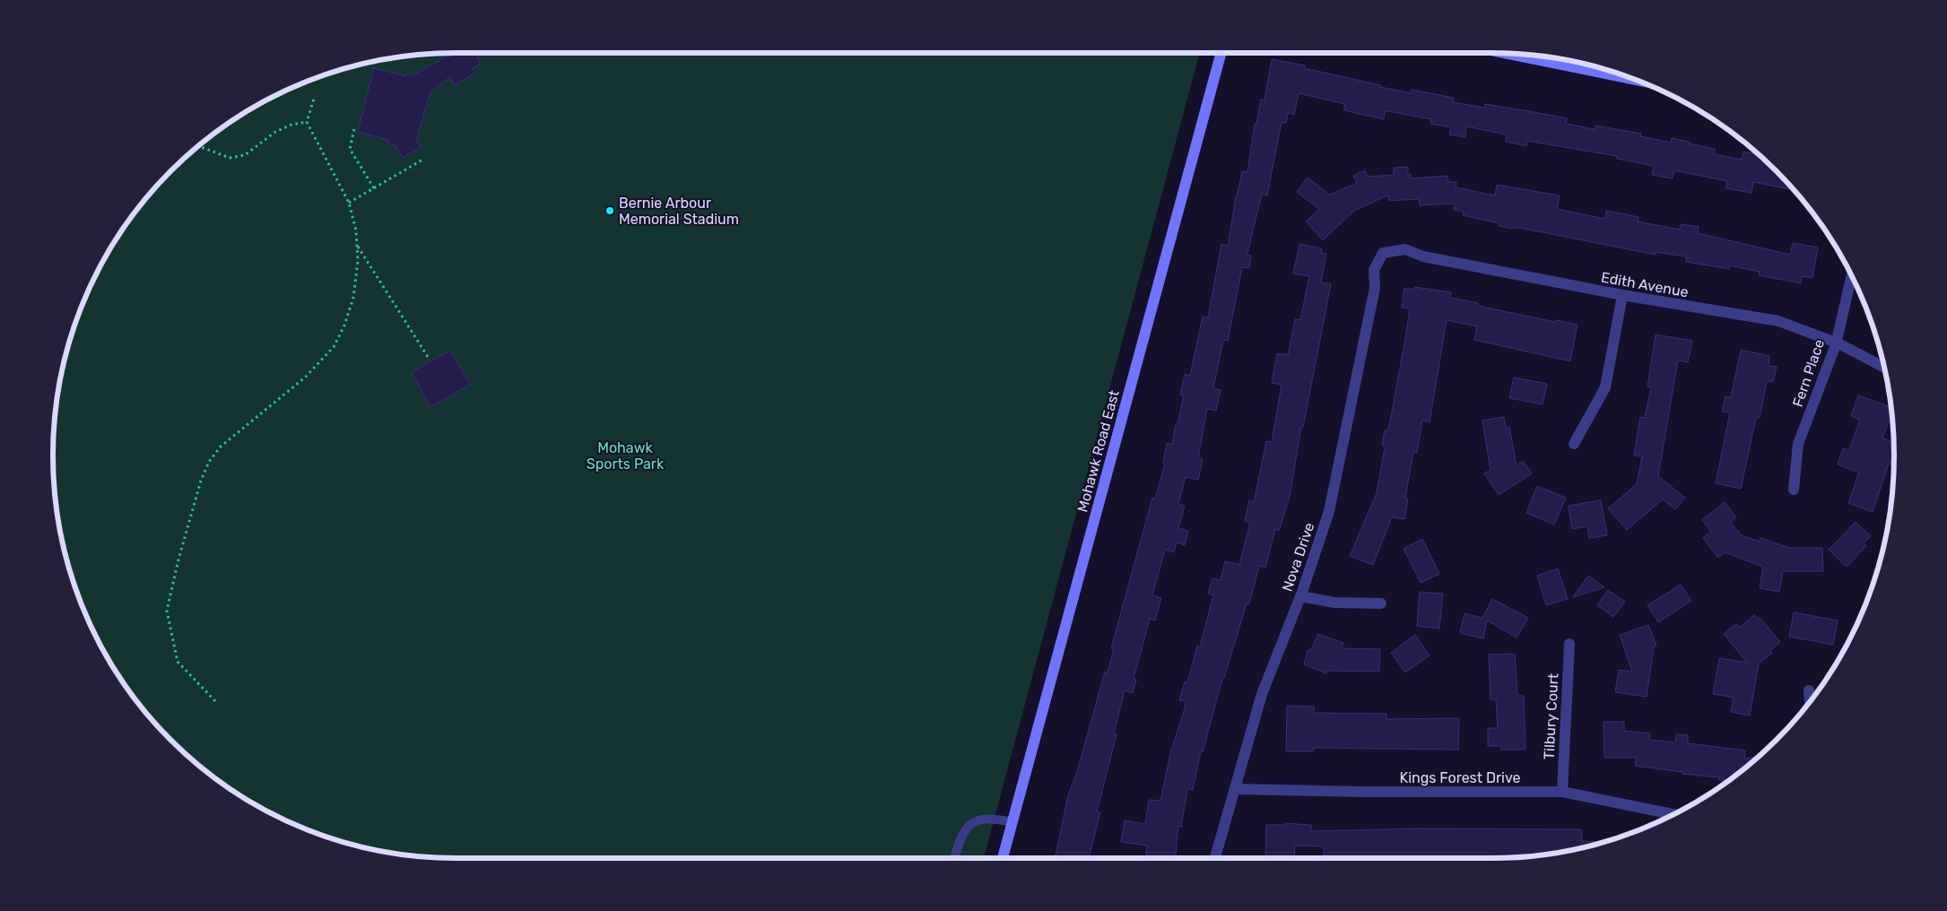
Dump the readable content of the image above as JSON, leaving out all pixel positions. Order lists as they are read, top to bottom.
{
  "streets": {
    "main road": ["Mohawk Road East"],
    "street": [
      "Edith Avenue",
      "Fern Place",
      "Nova Drive",
      "Tilbury Court",
      "Kings Forest Drive"
    ]
  },
  "crossings": [
    ["Edith Avenue", "Fern Place"],
    ["Edith Avenue", "Nova Drive"],
    ["Nova Drive", "Kings Forest Drive"],
    ["Tilbury Court", "Kings Forest Drive"]
  ],
  "parks": ["Mohawk Sports Park"],
  "places": ["Bernie Arbour Memorial Stadium"]
}
